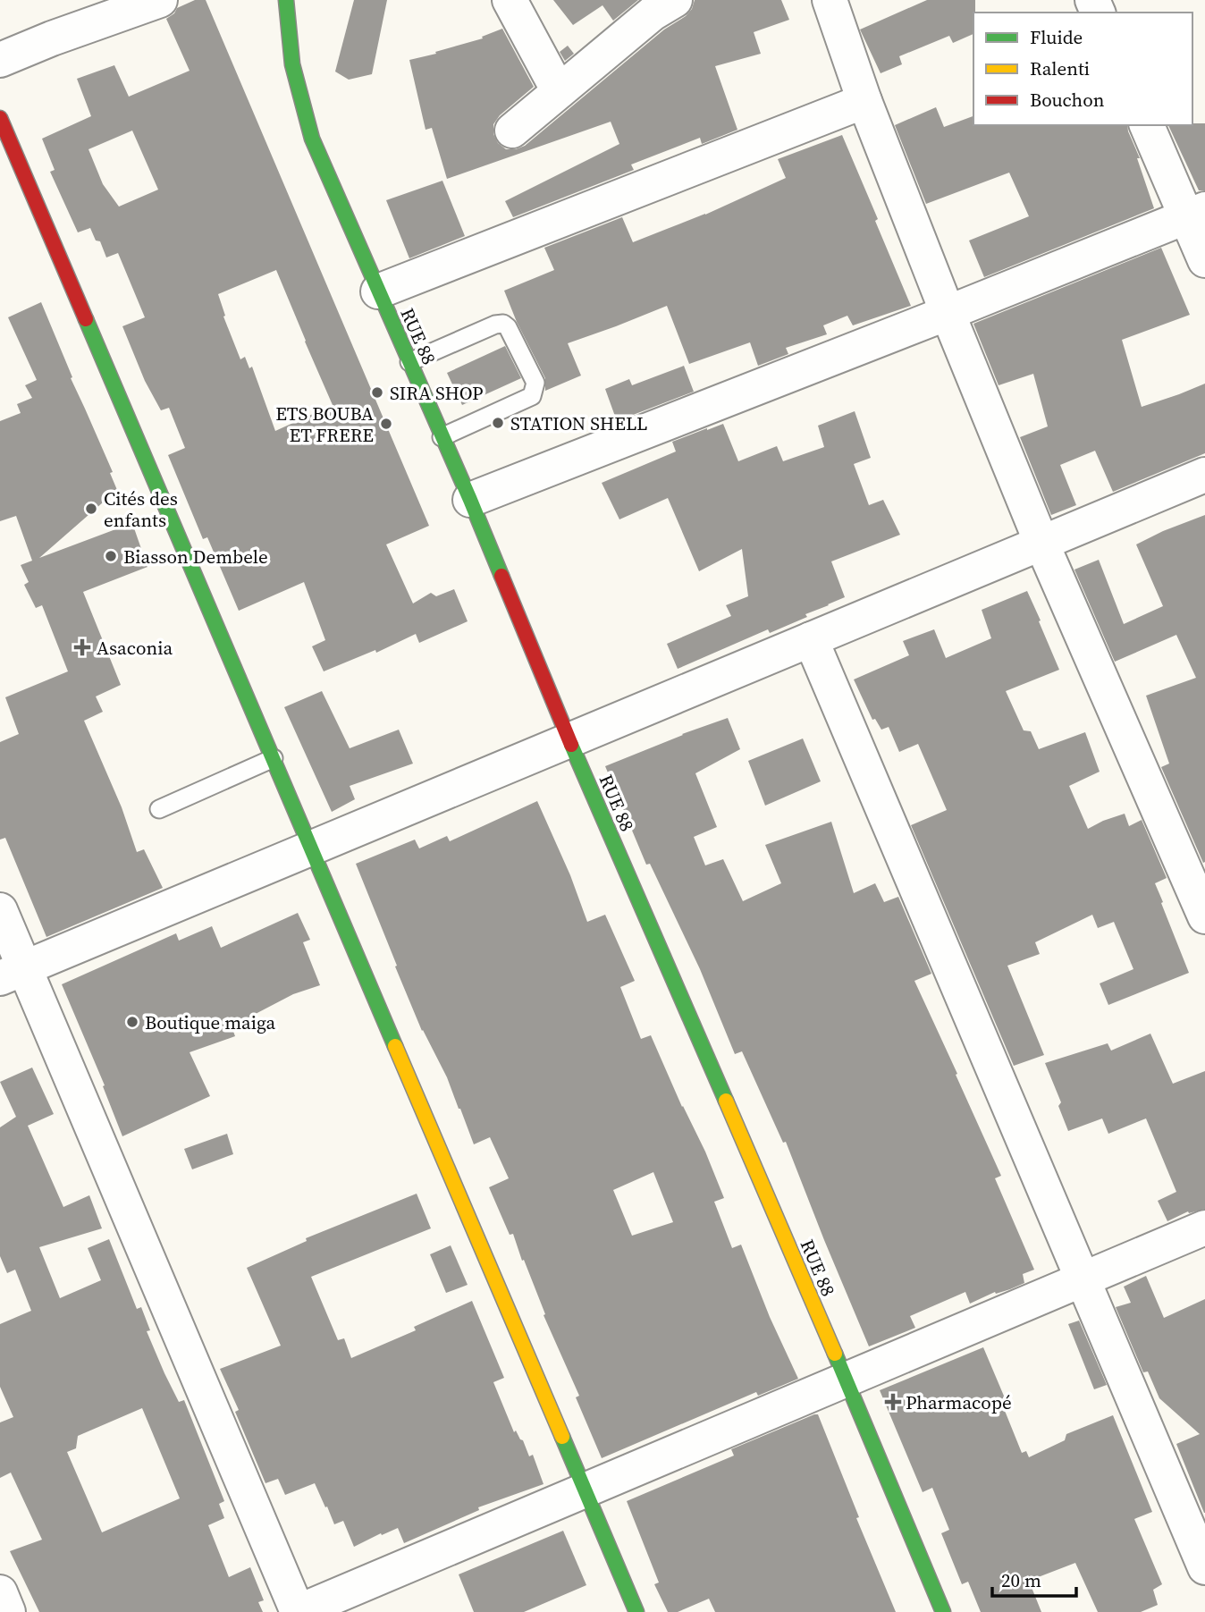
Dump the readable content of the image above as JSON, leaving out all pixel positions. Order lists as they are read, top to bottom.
{
  "streets": {
    "main road": ["RUE 88"]
  },
  "places": {
    "other": [
      "SIRA SHOP",
      "STATION SHELL",
      "ETS BOUBA ET FRERE",
      "Cités des enfants",
      "Biasson Dembele",
      "Boutique maiga"
    ],
    "health": ["Asaconia", "Pharmacopé"]
  },
  "legend": ["Fluide", "Ralenti", "Bouchon"],
  "scale_bar": "20 m"
}
